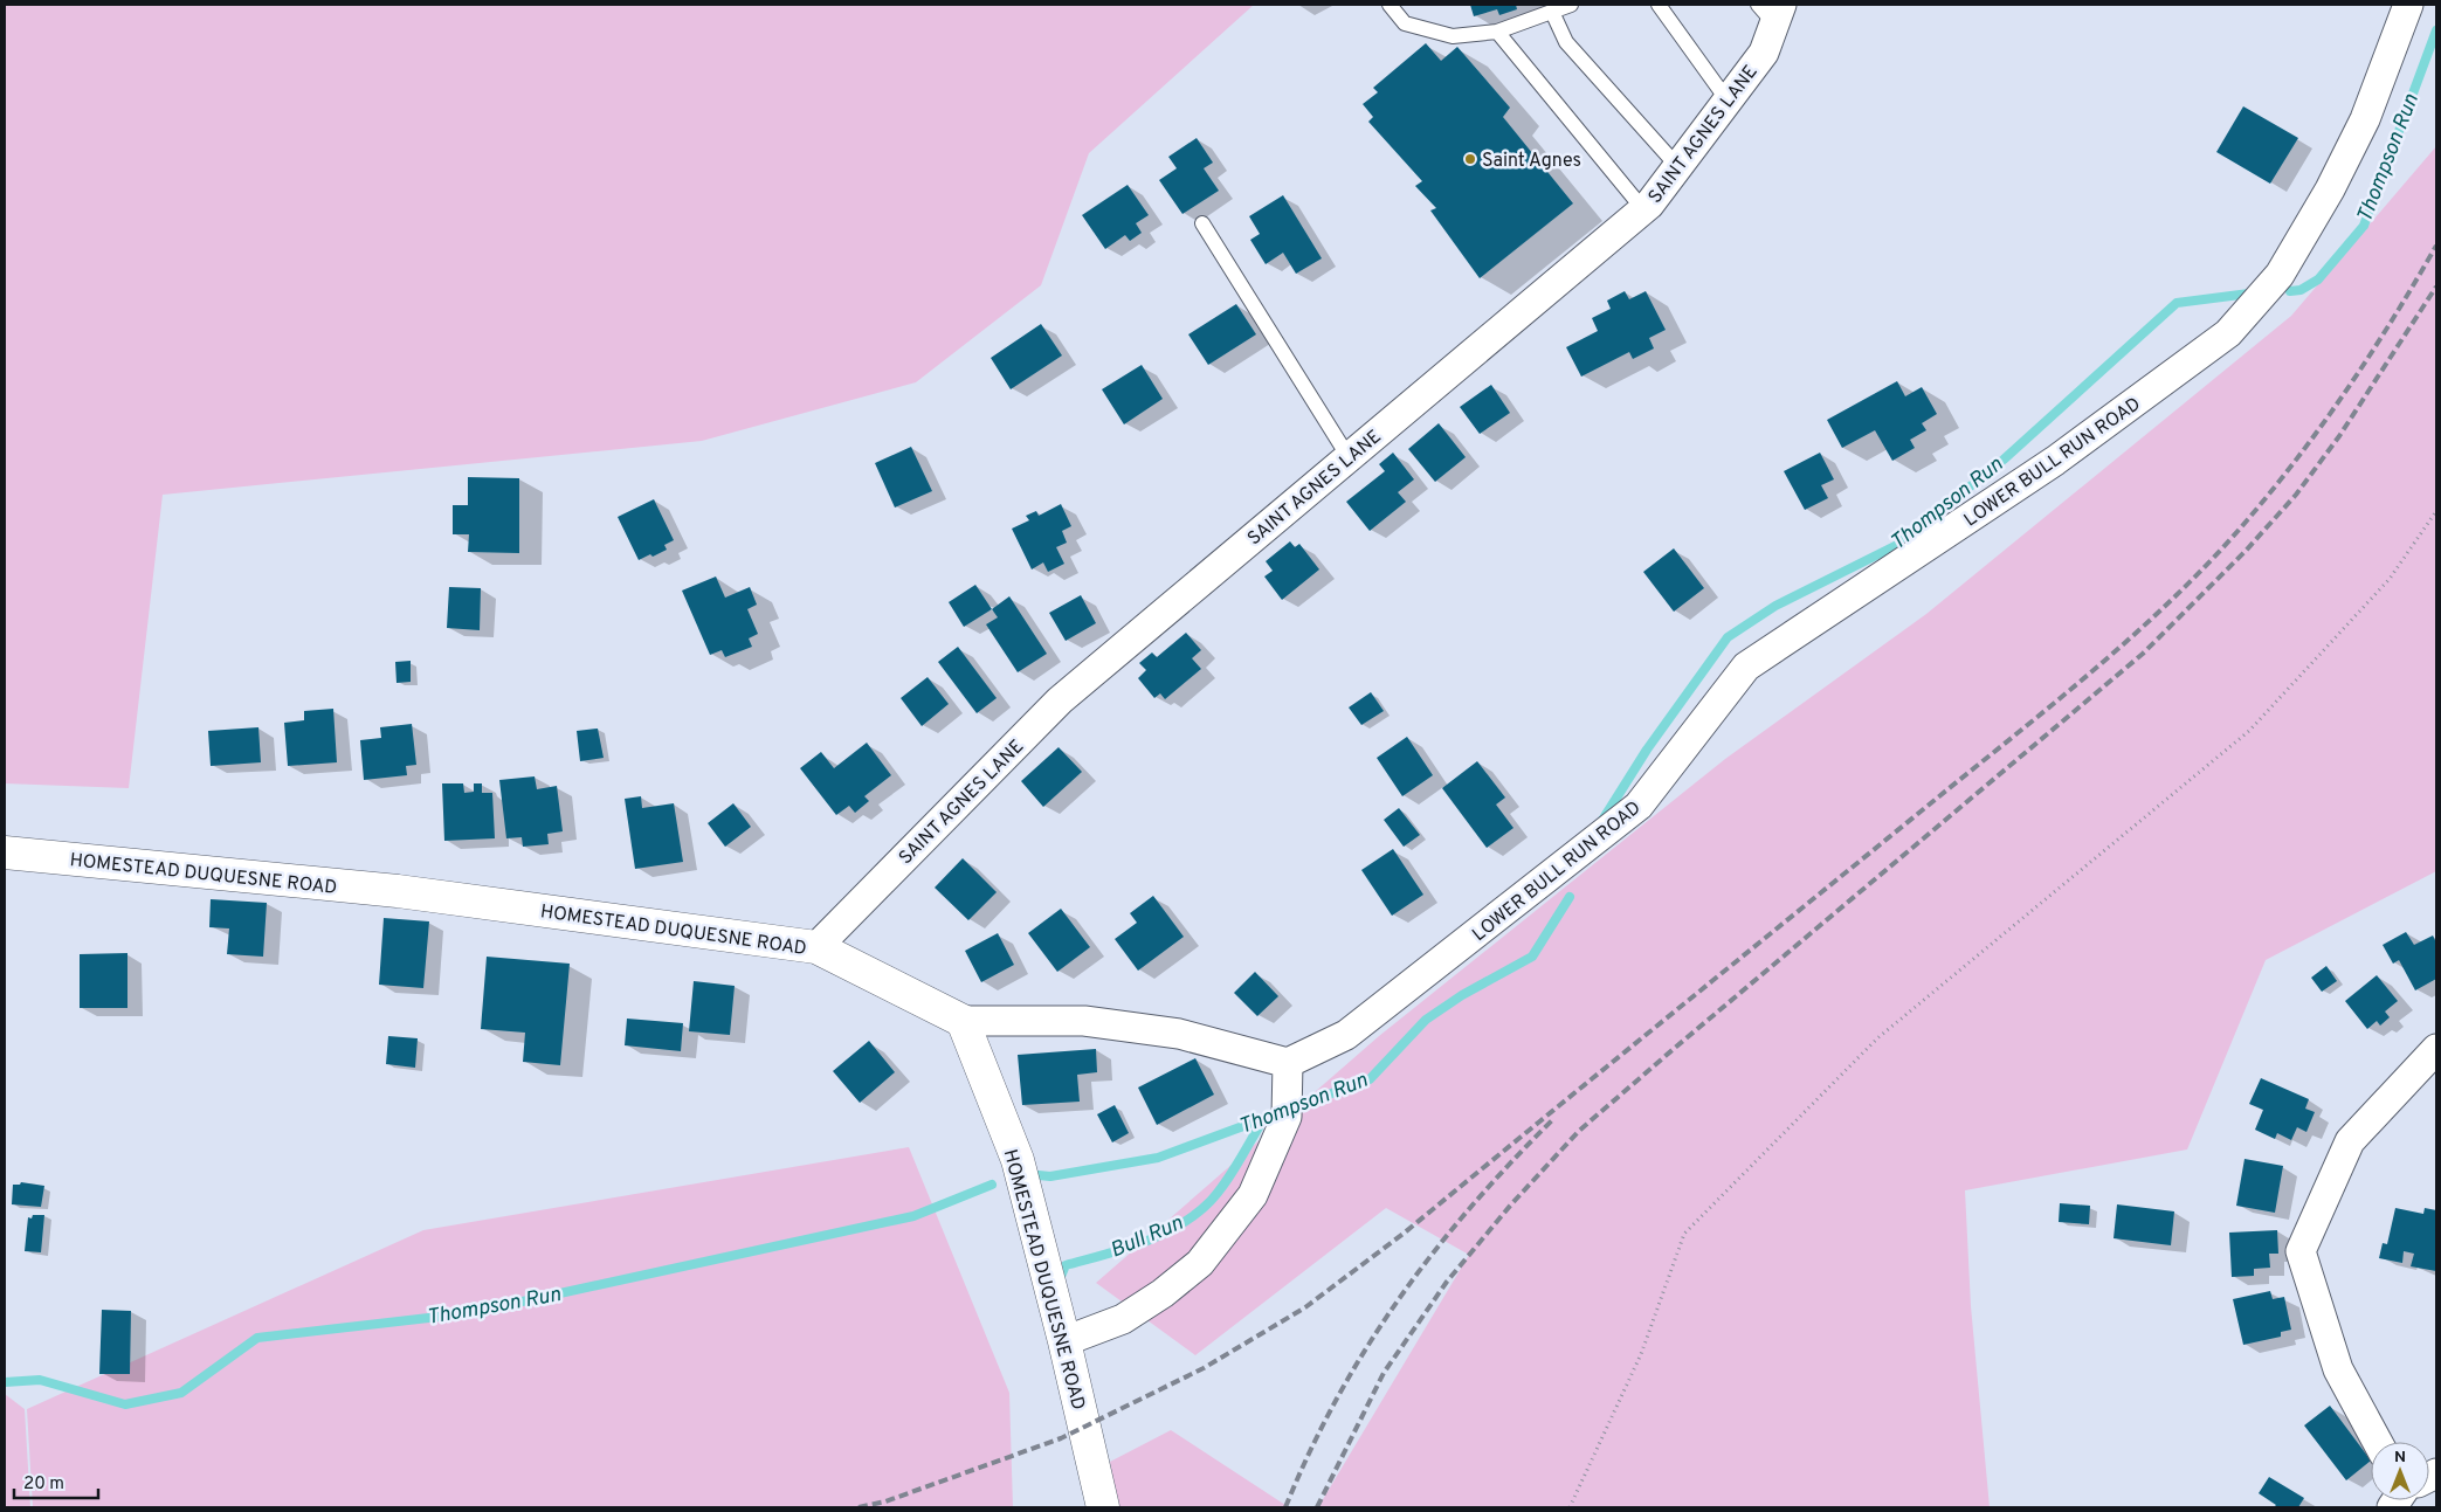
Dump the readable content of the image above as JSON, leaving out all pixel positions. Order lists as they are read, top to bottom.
{
  "streets": {
    "street": ["SAINT AGNES LANE", "LOWER BULL RUN ROAD", "HOMESTEAD DUQUESNE ROAD"]
  },
  "crossings": [
    ["SAINT AGNES LANE", "HOMESTEAD DUQUESNE ROAD"]
  ],
  "water": ["Thompson Run", "Bull Run"],
  "places": ["Saint Agnes"],
  "scale_bar": "20 m",
  "north": "top"
}
